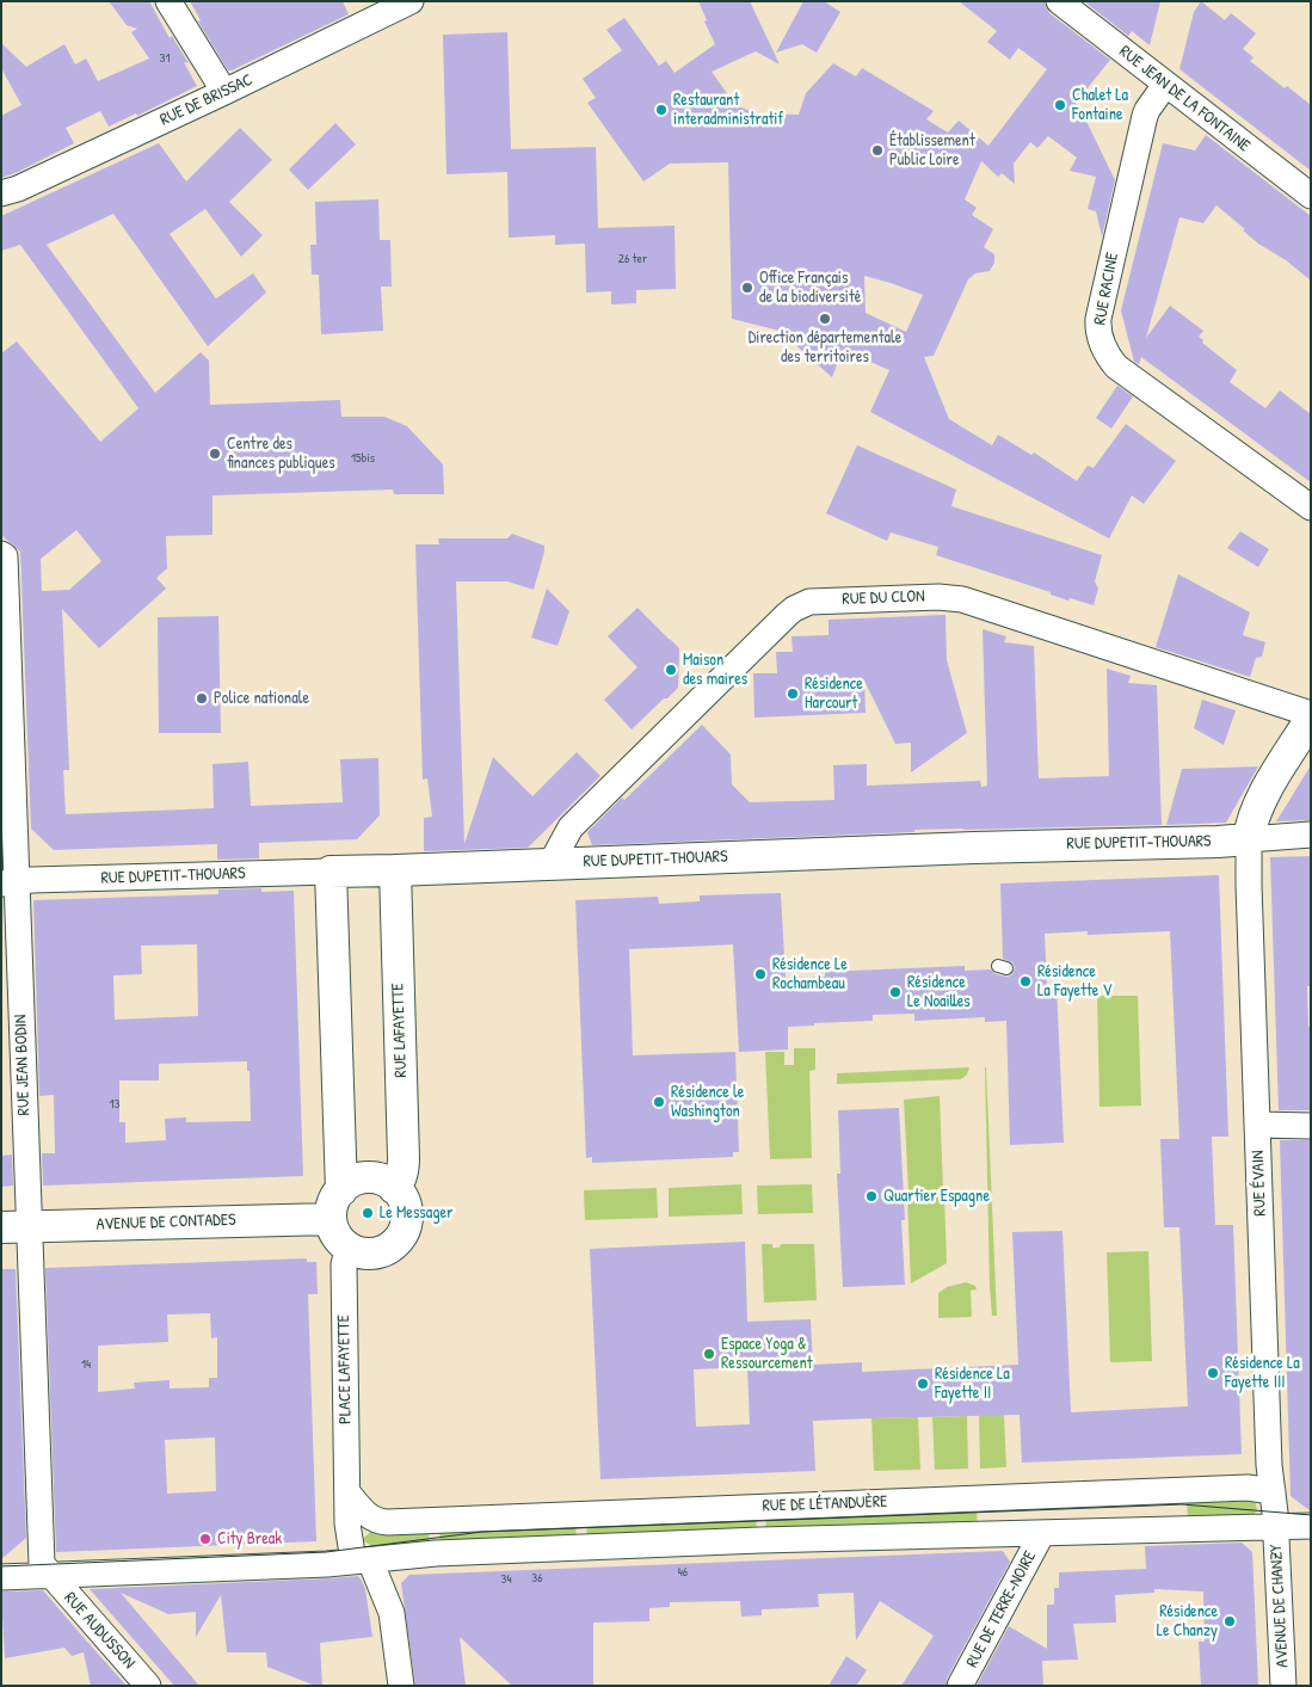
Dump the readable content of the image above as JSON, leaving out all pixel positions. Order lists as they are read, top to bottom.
{
  "streets": {
    "street": [
      "RUE JEAN DE LA FONTAINE",
      "RUE DE BRISSAC",
      "RUE RACINE",
      "RUE DU CLON",
      "RUE DUPETIT-THOUARS",
      "RUE LAFAYETTE",
      "RUE JEAN BODIN",
      "RUE ÉVAIN",
      "AVENUE DE CONTADES",
      "PLACE LAFAYETTE",
      "RUE DE LÉTANDUÈRE",
      "AVENUE DE CHANZY",
      "RUE DE TERRE-NOIRE",
      "RUE AUDUSSON"
    ]
  },
  "crossings": [
    ["RUE JEAN DE LA FONTAINE", "RUE RACINE"],
    ["RUE DU CLON", "RUE DUPETIT-THOUARS"],
    ["RUE DUPETIT-THOUARS", "RUE LAFAYETTE"],
    ["RUE DUPETIT-THOUARS", "RUE JEAN BODIN"],
    ["RUE DUPETIT-THOUARS", "RUE ÉVAIN"],
    ["RUE LAFAYETTE", "AVENUE DE CONTADES"],
    ["RUE LAFAYETTE", "PLACE LAFAYETTE"],
    ["RUE JEAN BODIN", "AVENUE DE CONTADES"],
    ["RUE JEAN BODIN", "RUE AUDUSSON"],
    ["RUE ÉVAIN", "RUE DE LÉTANDUÈRE"],
    ["RUE ÉVAIN", "AVENUE DE CHANZY"],
    ["AVENUE DE CONTADES", "PLACE LAFAYETTE"],
    ["PLACE LAFAYETTE", "RUE DE LÉTANDUÈRE"]
  ],
  "places": [
    "Chalet La Fontaine",
    "Restaurant interadministratif",
    "Établissement Public Loire",
    "Office Français de la biodiversité",
    "Direction départementale des territoires",
    "Centre des finances publiques",
    "Maison des maires",
    "Résidence Harcourt",
    "Police nationale",
    "Résidence Le Rochambeau",
    "Résidence La Fayette V",
    "Résidence Le Noailles",
    "Résidence le Washington",
    "Quartier Espagne",
    "Le Messager",
    "Espace Yoga & Ressourcement",
    "Résidence La Fayette III",
    "Résidence La Fayette II",
    "City Break",
    "Résidence Le Chanzy"
  ],
  "house_numbers": [
    "31",
    "26 ter",
    "15bis",
    "13",
    "14",
    "46",
    "36",
    "34"
  ]
}
